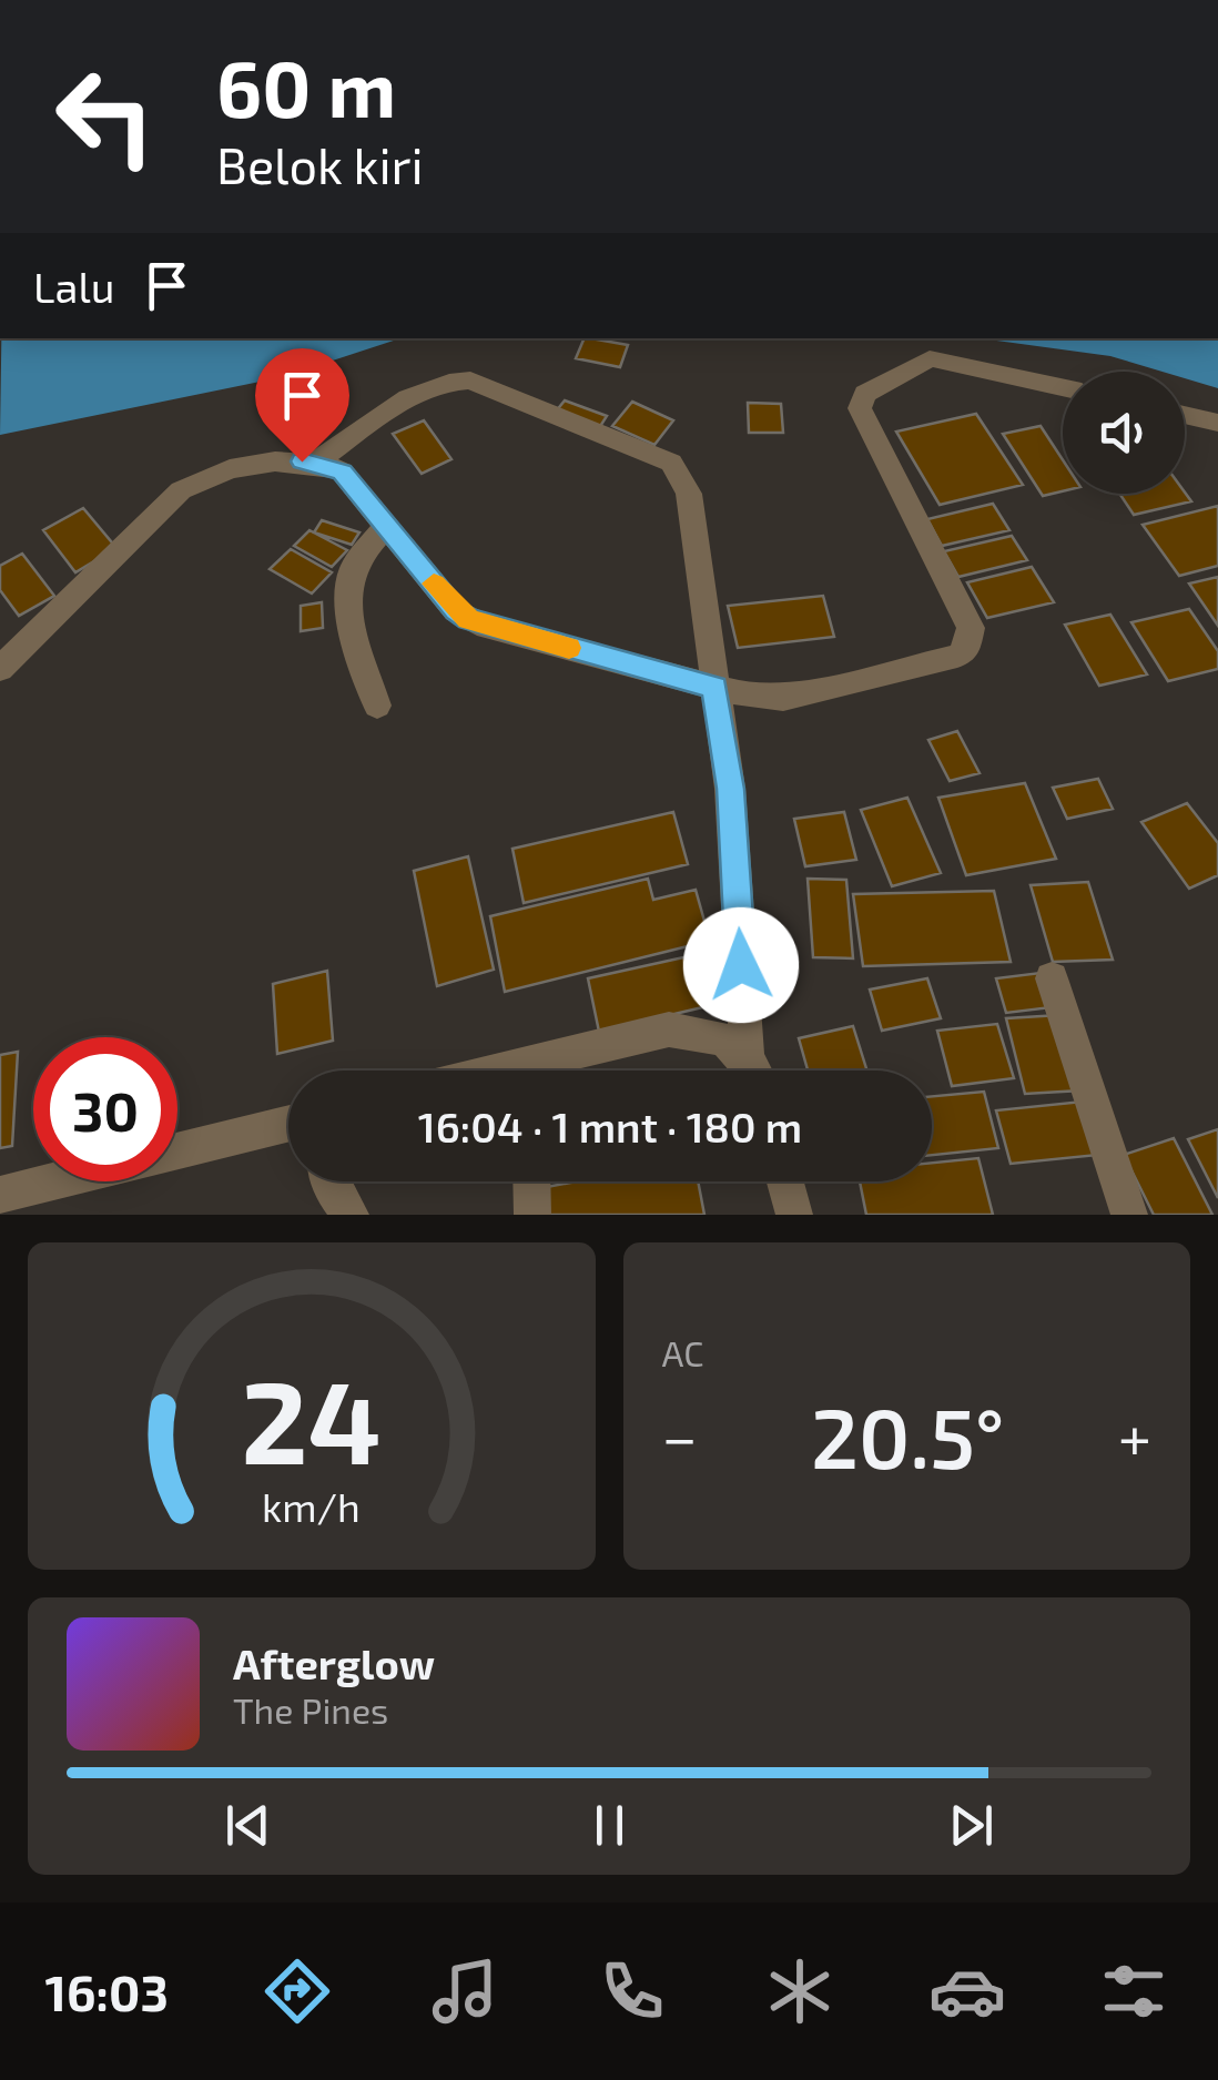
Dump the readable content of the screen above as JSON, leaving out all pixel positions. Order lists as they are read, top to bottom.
{
  "page": {
    "turn": ["60 m", "Belok kiri"],
    "then": "Lalu",
    "limit": "30",
    "trip": "16:04 · 1 mnt · 180 m",
    "tile": "AC",
    "heat": ["−", "20.5°", "+"],
    "song": ["Afterglow", "The Pines"],
    "tabs": "16:03",
    "gauge": ["24", "km/h"]
  }
}
